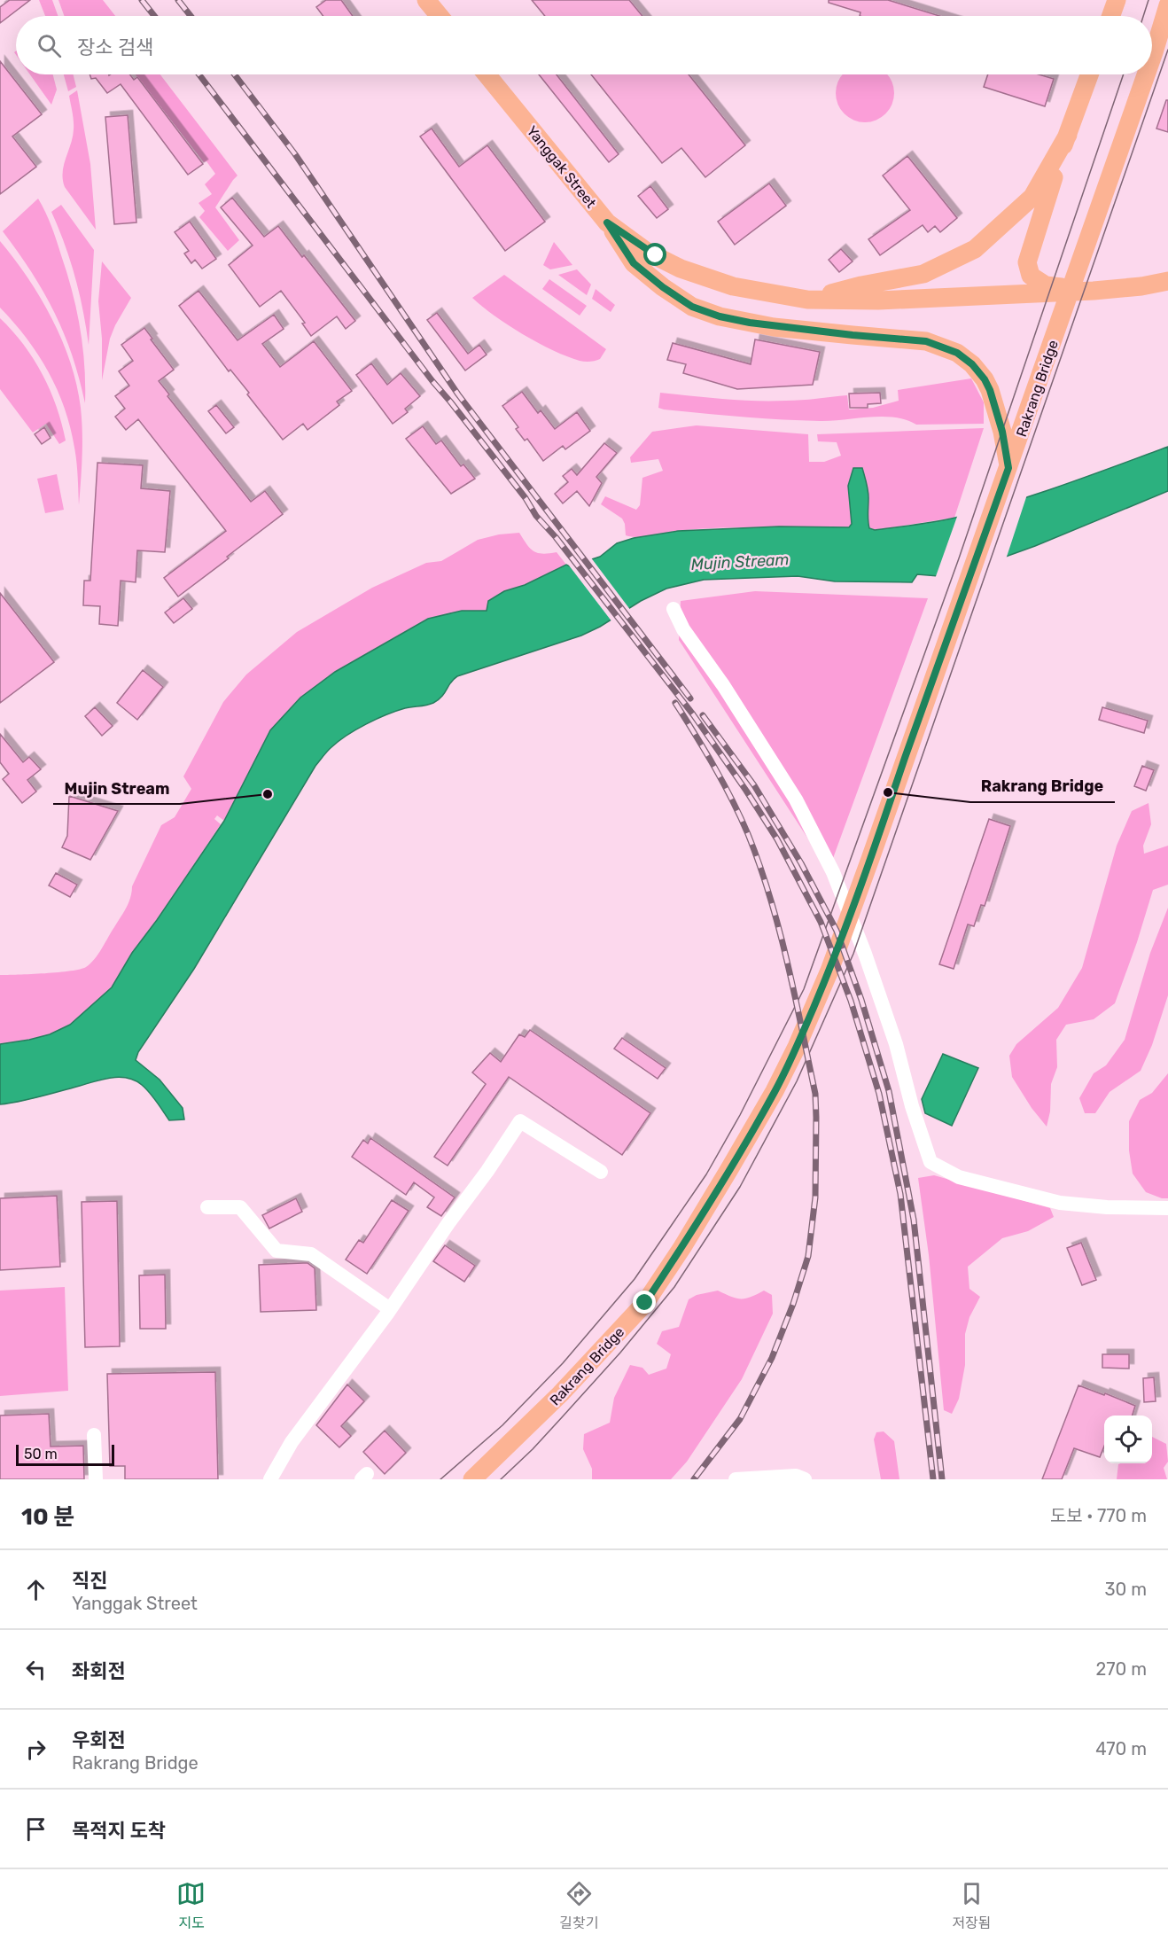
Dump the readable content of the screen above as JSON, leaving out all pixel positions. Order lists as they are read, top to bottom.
{
  "streets": {
    "main road": ["Yanggak Street", "Rakrang Bridge"]
  },
  "water": ["Mujin Stream"],
  "places": ["Rakrang Bridge", "Mujin Stream"],
  "scale_bar": "50 m",
  "page": {
    "search": "장소 검색",
    "scale": "50 m",
    "heading": ["10 분", "도보 · 770 m"],
    "list": [
      ["직진", "Yanggak Street", "30 m"],
      ["좌회전", "270 m"],
      ["우회전", "Rakrang Bridge", "470 m"],
      "목적지 도착"
    ],
    "nav": ["지도", "길찾기", "저장됨"]
  }
}
